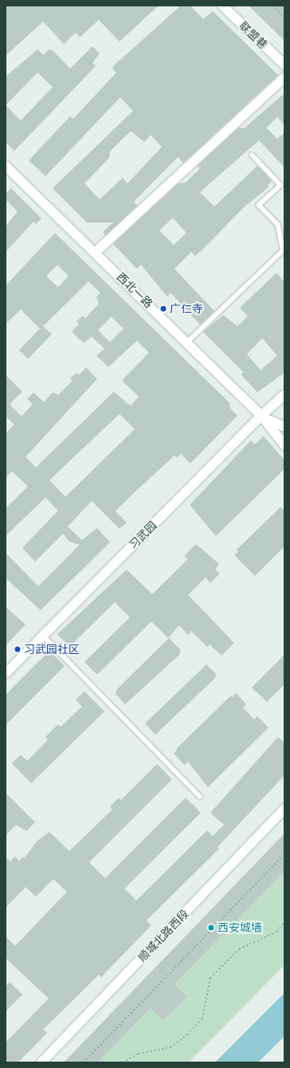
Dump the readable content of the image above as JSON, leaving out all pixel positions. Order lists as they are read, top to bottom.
{
  "streets": {
    "street": [
      "联盟巷",
      "西北一路",
      "习武园",
      "顺城北路西段"
    ]
  },
  "crossings": [
    ["西北一路", "习武园"]
  ],
  "places": ["广仁寺", "习武园社区", "西安城墙"]
}
